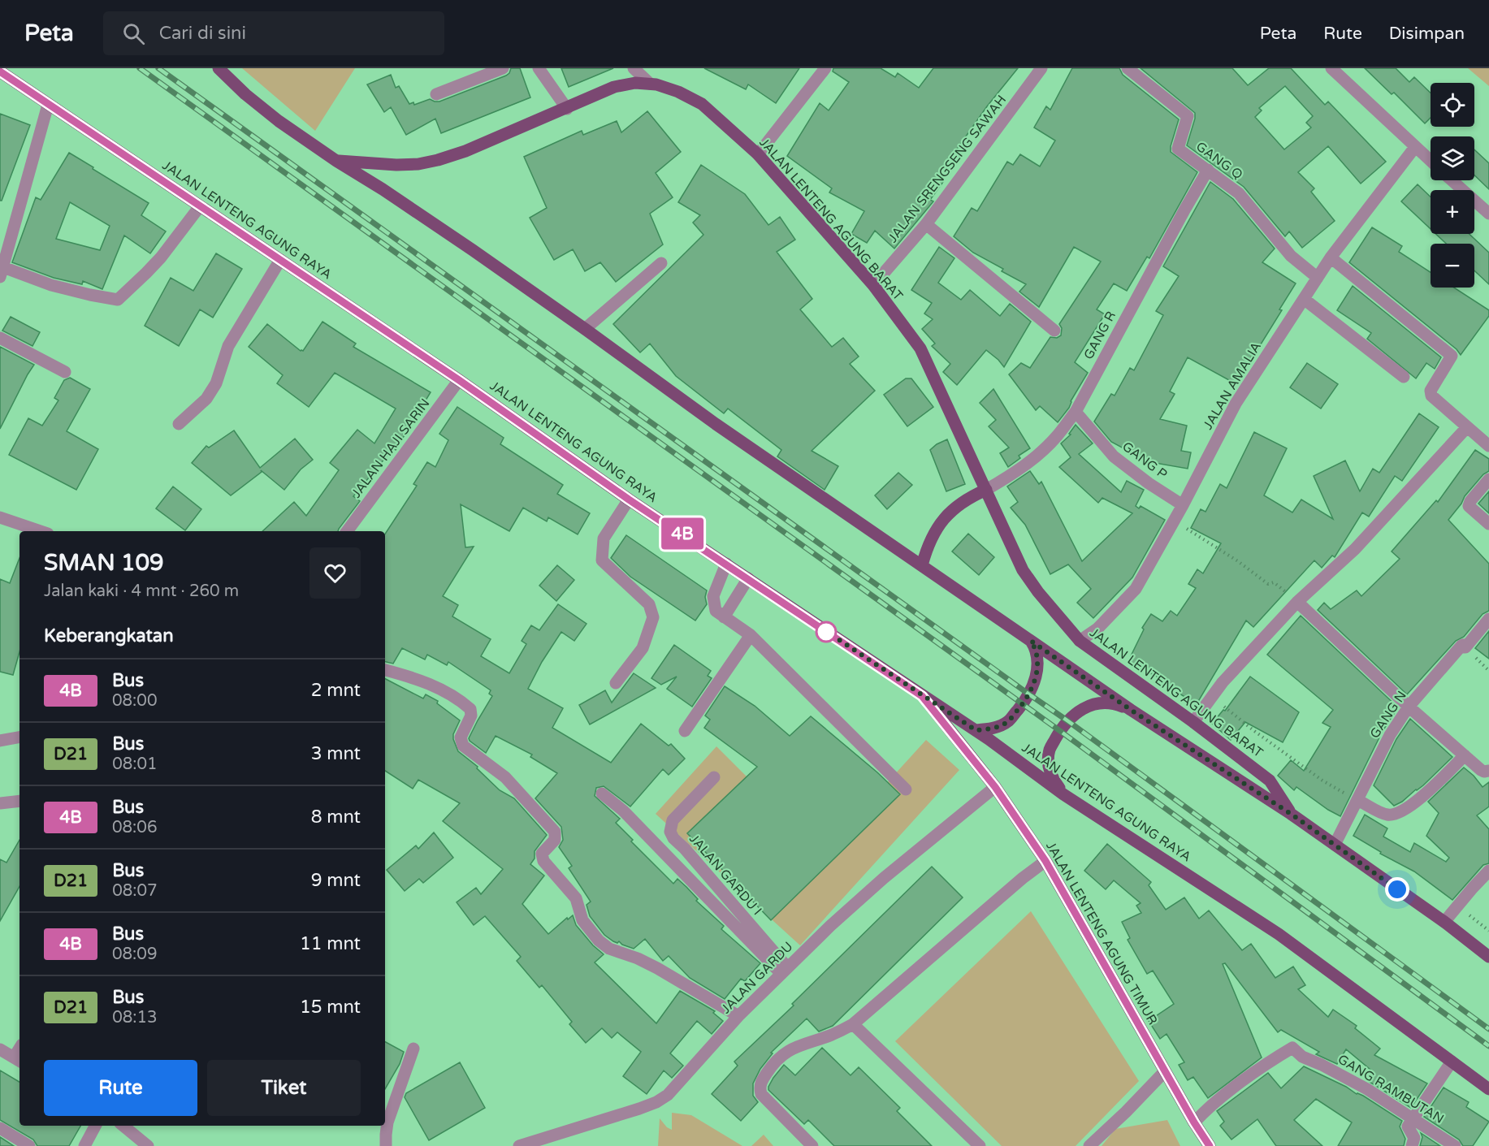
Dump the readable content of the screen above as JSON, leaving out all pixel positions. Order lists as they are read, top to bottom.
{
  "streets": {
    "main road": ["JALAN LENTENG AGUNG BARAT", "JALAN LENTENG AGUNG RAYA", "JALAN LENTENG AGUNG TIMUR"],
    "street": [
      "GANG Q",
      "JALAN SRENGSENG SAWAH",
      "GANG R",
      "JALAN AMALIA",
      "JALAN HAJI SARIN",
      "GANG P",
      "GANG N",
      "JALAN GARDU I",
      "JALAN GARDU",
      "GANG RAMBUTAN"
    ]
  },
  "crossings": [
    ["GANG Q", "GANG R"],
    ["GANG Q", "JALAN AMALIA"],
    ["JALAN SRENGSENG SAWAH", "JALAN LENTENG AGUNG BARAT"],
    ["JALAN LENTENG AGUNG BARAT", "GANG R"],
    ["JALAN LENTENG AGUNG BARAT", "JALAN AMALIA"],
    ["JALAN LENTENG AGUNG RAYA", "JALAN HAJI SARIN"],
    ["JALAN LENTENG AGUNG RAYA", "JALAN LENTENG AGUNG TIMUR"],
    ["GANG R", "GANG P"],
    ["JALAN AMALIA", "GANG P"],
    ["JALAN GARDU I", "JALAN GARDU"],
    ["JALAN LENTENG AGUNG TIMUR", "JALAN GARDU"],
    ["JALAN LENTENG AGUNG TIMUR", "GANG RAMBUTAN"]
  ],
  "lines": ["bus line 4B"],
  "page": {
    "header": "Peta",
    "search": "Cari di sini",
    "nav": ["Peta", "Rute", "Disimpan"],
    "on_map": "4B",
    "map_buttons": ["+", "−"],
    "heading": [
      ["SMAN 109", "Jalan kaki · 4 mnt · 260 m"],
      "Keberangkatan"
    ],
    "list": [
      {
        "mark": "4B",
        "name": "Bus",
        "note": "08:00",
        "value": "2 mnt"
      },
      {
        "mark": "D21",
        "name": "Bus",
        "note": "08:01",
        "value": "3 mnt"
      },
      {
        "mark": "4B",
        "name": "Bus",
        "note": "08:06",
        "value": "8 mnt"
      },
      {
        "mark": "D21",
        "name": "Bus",
        "note": "08:07",
        "value": "9 mnt"
      },
      {
        "mark": "4B",
        "name": "Bus",
        "note": "08:09",
        "value": "11 mnt"
      },
      {
        "mark": "D21",
        "name": "Bus",
        "note": "08:13",
        "value": "15 mnt"
      }
    ],
    "buttons": ["Rute", "Tiket"]
  }
}
